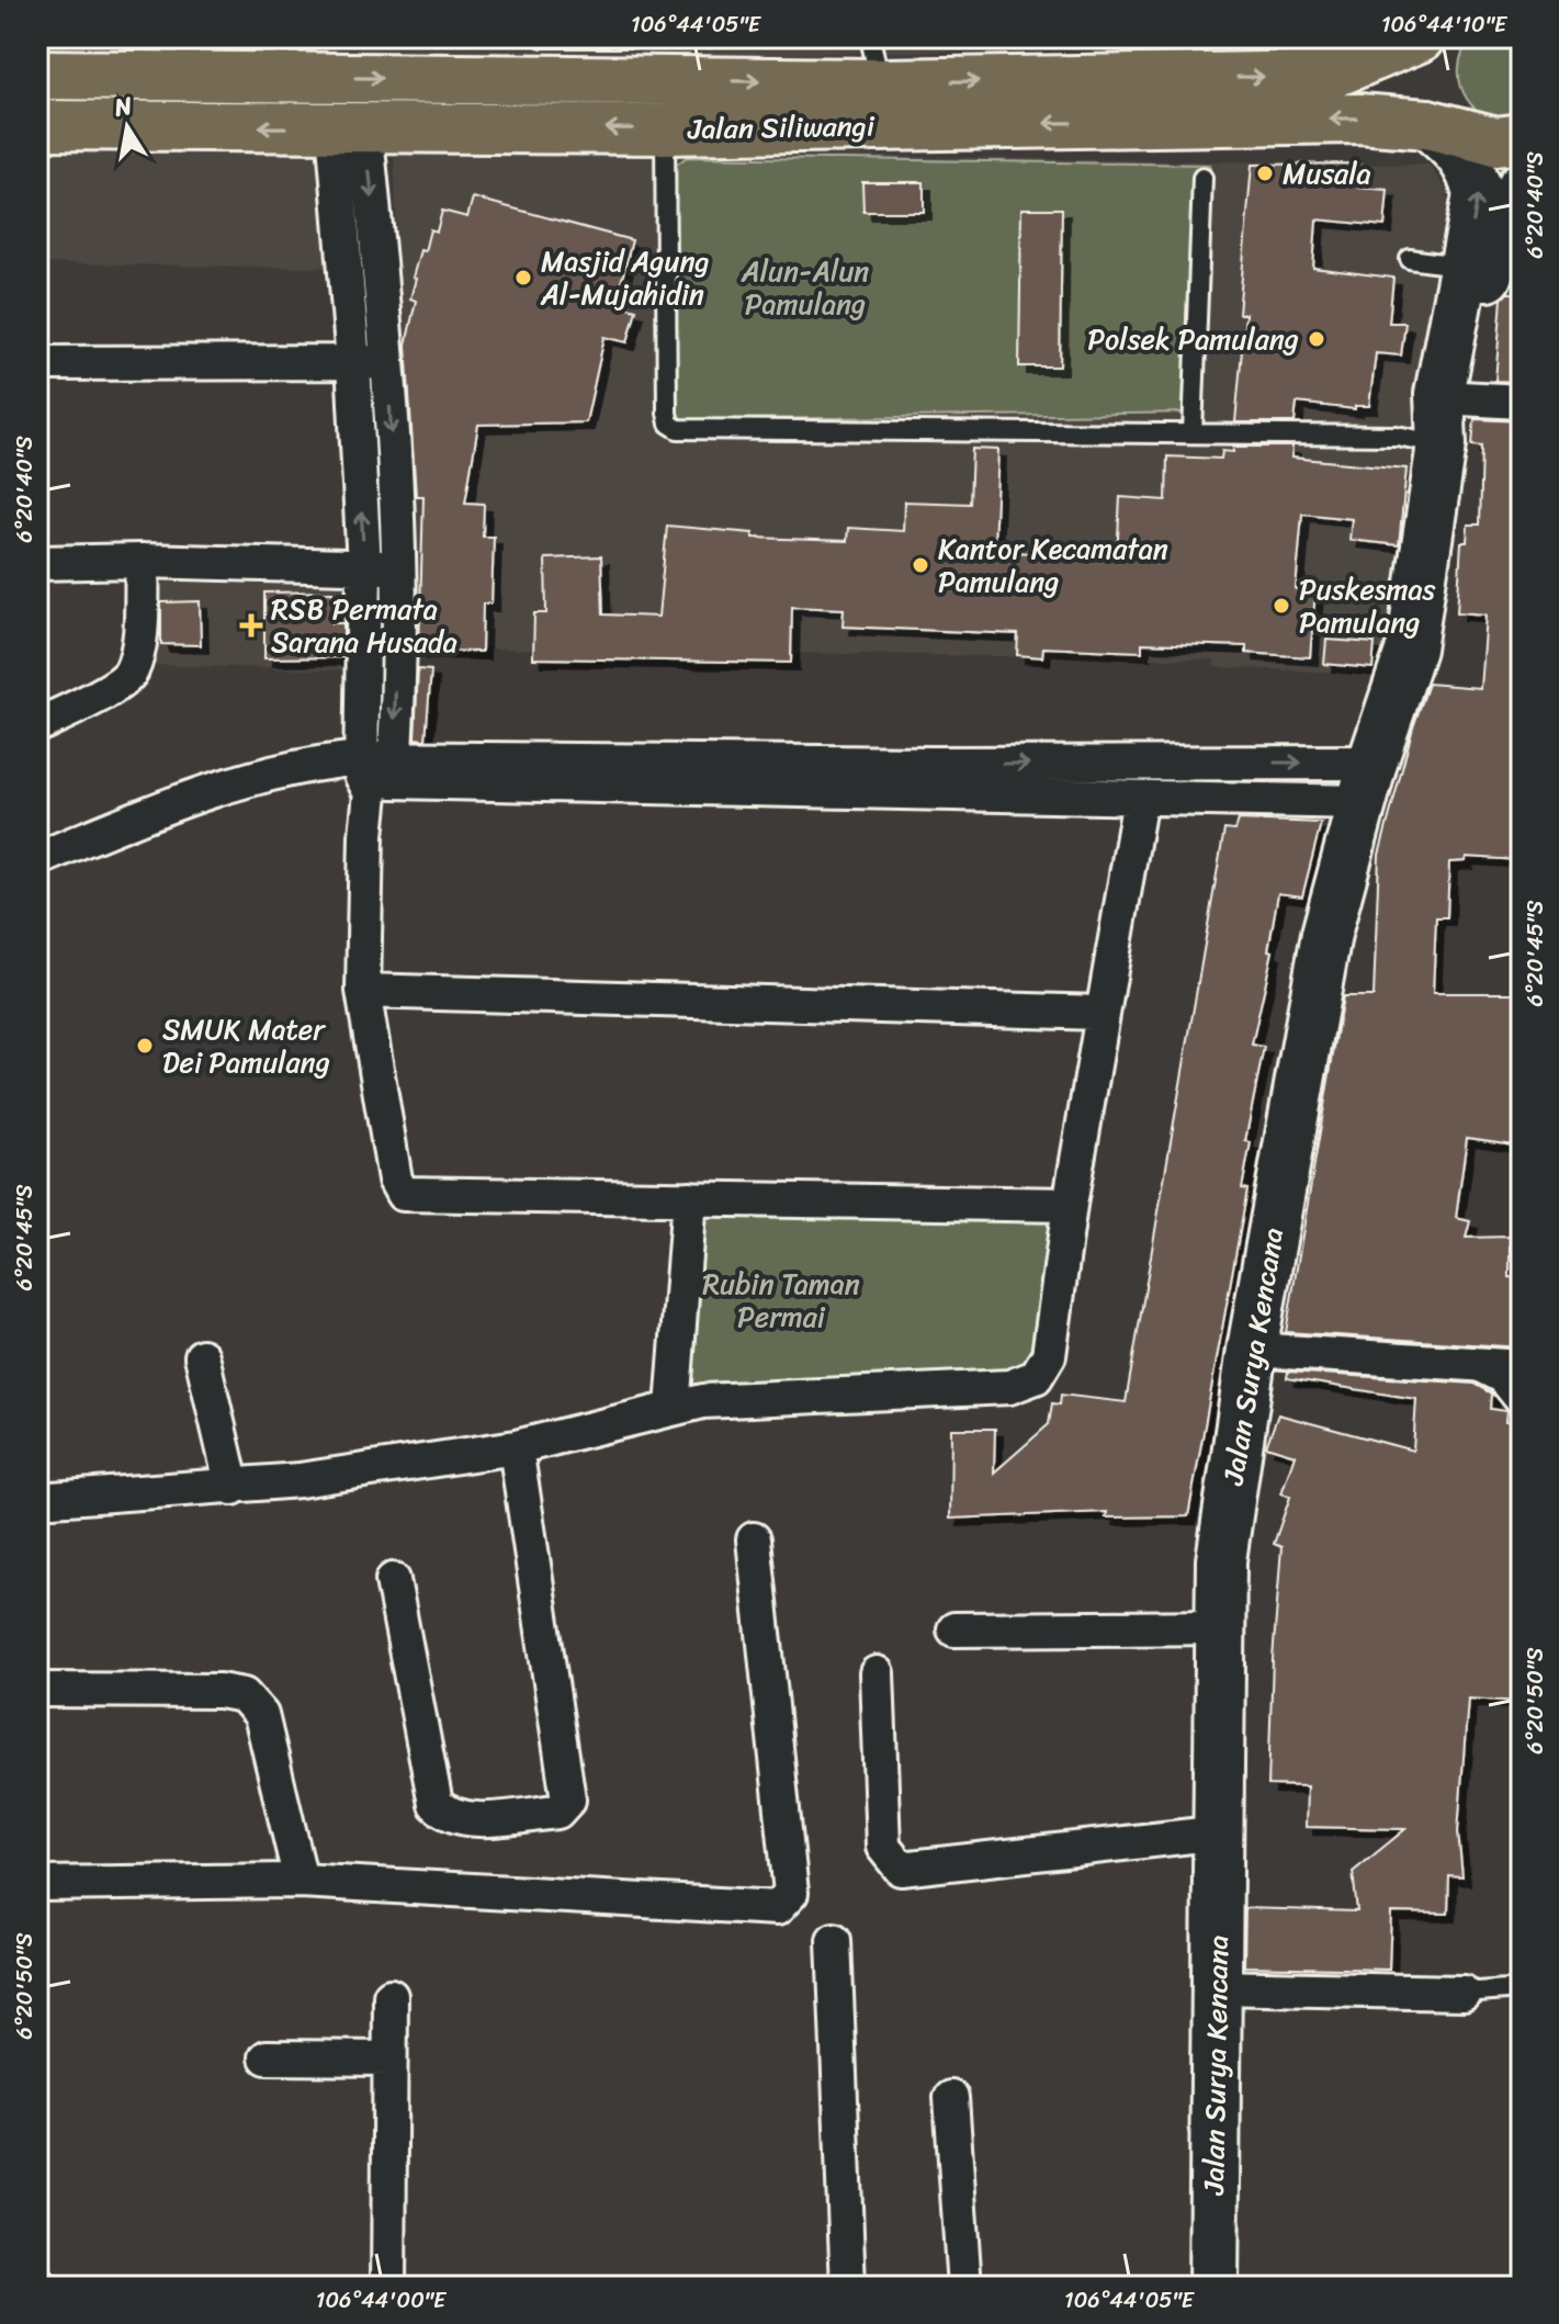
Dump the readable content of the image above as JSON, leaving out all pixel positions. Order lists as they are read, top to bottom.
{
  "streets": {
    "main road": ["Jalan Siliwangi", "Jalan Surya Kencana"]
  },
  "crossings": [
    ["Jalan Siliwangi", "Jalan Surya Kencana"]
  ],
  "parks": ["Alun-Alun Pamulang", "Rubin Taman Permai"],
  "places": {
    "other": [
      "Musala",
      "Masjid Agung Al-Mujahidin",
      "Polsek Pamulang",
      "Kantor Kecamatan Pamulang",
      "Puskesmas Pamulang",
      "SMUK Mater Dei Pamulang"
    ],
    "health": ["RSB Permata Sarana Husada"]
  },
  "north": "top",
  "coordinates": [
    "106°44'05\"E",
    "106°44'10\"E",
    "6°20'40\"S",
    "6°20'45\"S",
    "6°20'50\"S",
    "106°44'00\"E"
  ]
}
